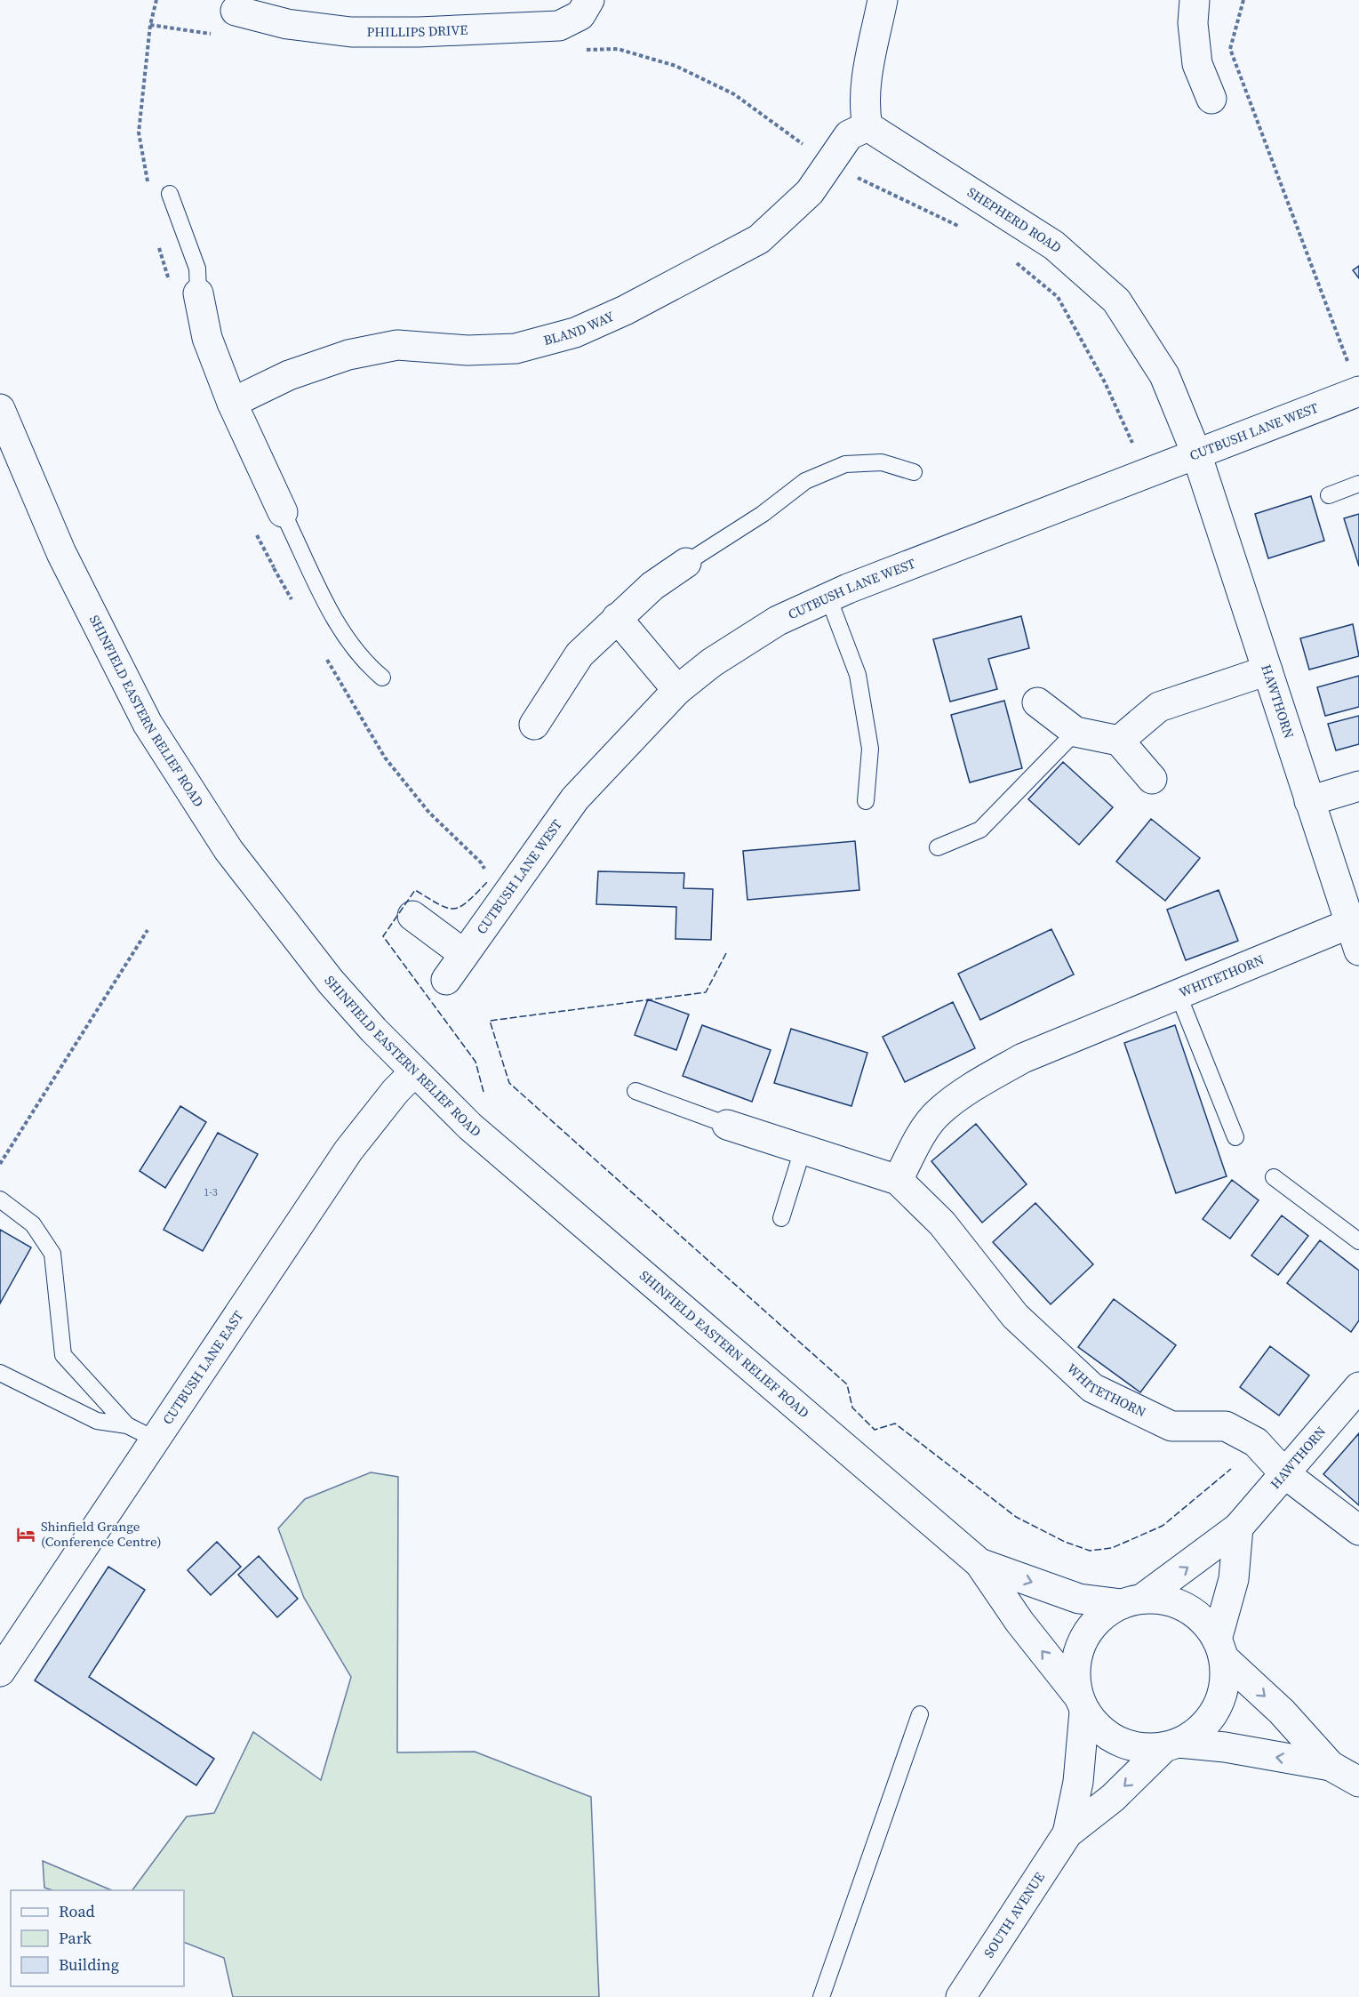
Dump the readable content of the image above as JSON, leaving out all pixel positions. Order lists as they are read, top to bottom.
{
  "streets": {
    "street": [
      "PHILLIPS DRIVE",
      "SHEPHERD ROAD",
      "BLAND WAY",
      "CUTBUSH LANE WEST",
      "HAWTHORN",
      "SHINFIELD EASTERN RELIEF ROAD",
      "WHITETHORN",
      "CUTBUSH LANE EAST",
      "SOUTH AVENUE"
    ]
  },
  "crossings": [
    ["SHEPHERD ROAD", "BLAND WAY"],
    ["SHEPHERD ROAD", "CUTBUSH LANE WEST"],
    ["SHEPHERD ROAD", "HAWTHORN"],
    ["CUTBUSH LANE WEST", "HAWTHORN"],
    ["HAWTHORN", "SHINFIELD EASTERN RELIEF ROAD"],
    ["HAWTHORN", "WHITETHORN"],
    ["HAWTHORN", "SOUTH AVENUE"],
    ["SHINFIELD EASTERN RELIEF ROAD", "CUTBUSH LANE EAST"],
    ["SHINFIELD EASTERN RELIEF ROAD", "SOUTH AVENUE"]
  ],
  "places": {
    "hotel": ["Shinfield Grange (Conference Centre)"]
  },
  "house_numbers": ["1-3"],
  "legend": ["Road", "Park", "Building"]
}
